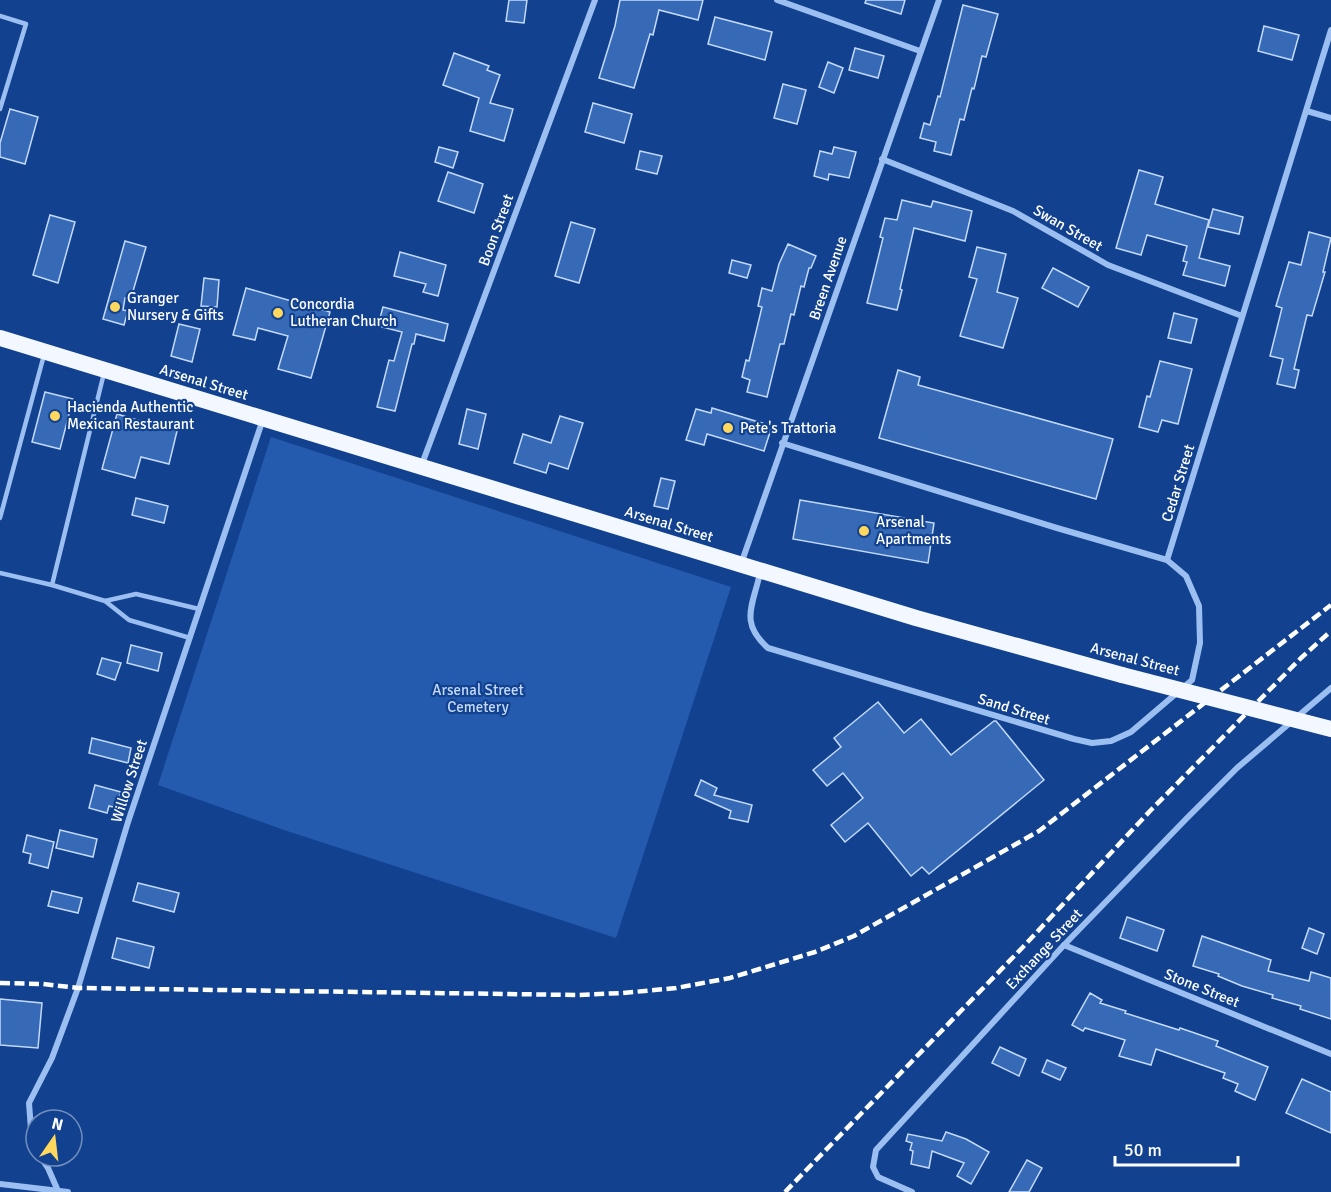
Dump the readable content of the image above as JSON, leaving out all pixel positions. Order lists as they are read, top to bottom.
{
  "streets": {
    "highway": ["Arsenal Street"],
    "street": [
      "Swan Street",
      "Boon Street",
      "Breen Avenue",
      "Cedar Street",
      "Sand Street",
      "Willow Street",
      "Exchange Street",
      "Stone Street"
    ]
  },
  "crossings": [
    ["Swan Street", "Breen Avenue"],
    ["Swan Street", "Cedar Street"],
    ["Boon Street", "Arsenal Street"],
    ["Breen Avenue", "Arsenal Street"],
    ["Arsenal Street", "Sand Street"],
    ["Arsenal Street", "Willow Street"],
    ["Cedar Street", "Sand Street"],
    ["Exchange Street", "Stone Street"]
  ],
  "parks": ["Arsenal Street Cemetery"],
  "places": [
    "Granger Nursery & Gifts",
    "Concordia Lutheran Church",
    "Hacienda Authentic Mexican Restaurant",
    "Pete's Trattoria",
    "Arsenal Apartments"
  ],
  "scale_bar": "50 m",
  "north": "top"
}
